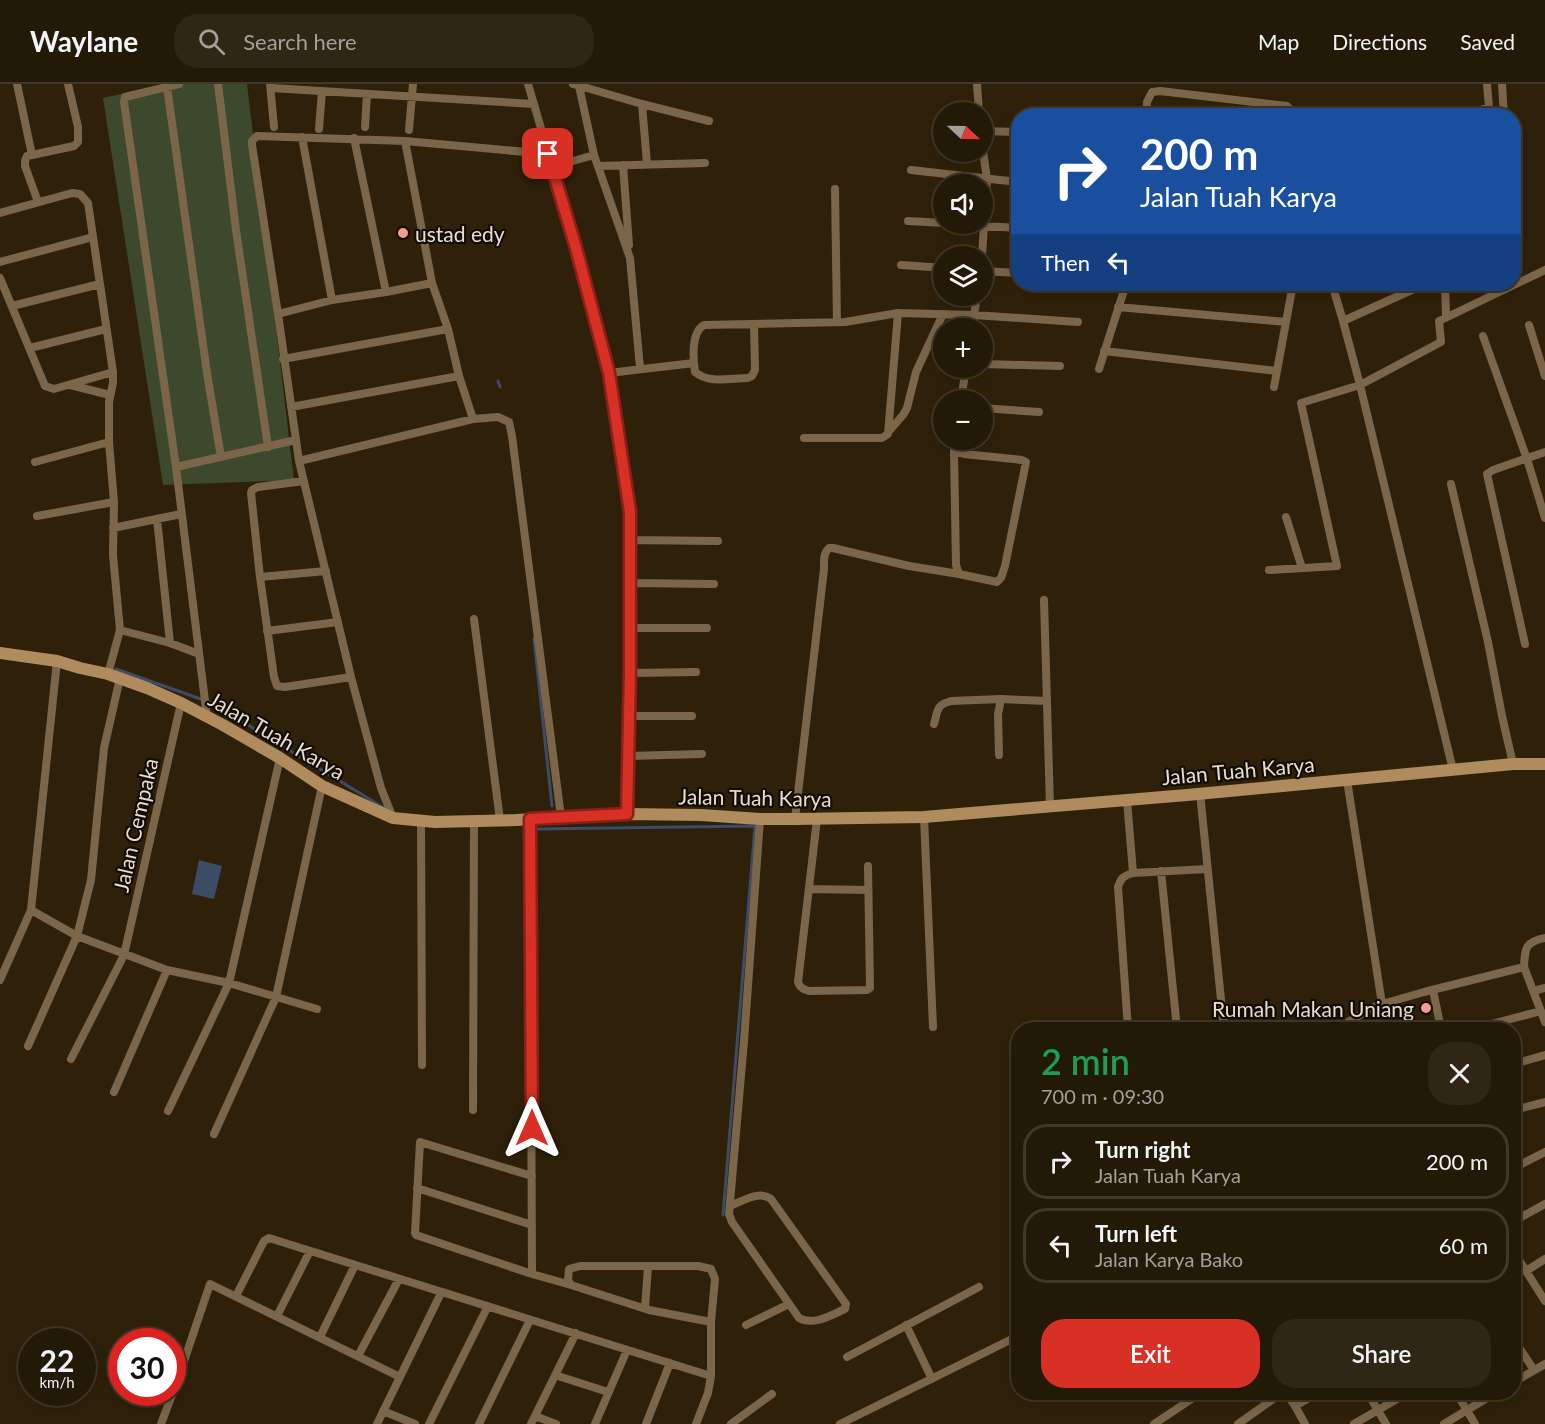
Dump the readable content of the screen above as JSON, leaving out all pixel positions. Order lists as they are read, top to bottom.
{
  "streets": {
    "main road": ["Jalan Tuah Karya"],
    "street": ["Jalan Cempaka"]
  },
  "crossings": [
    ["Jalan Tuah Karya", "Jalan Cempaka"]
  ],
  "places": ["ustad edy", "Rumah Makan Uniang"],
  "north": "right",
  "page": {
    "header": "Waylane",
    "search": "Search here",
    "nav": ["Map", "Directions", "Saved"],
    "map_buttons": ["+", "−"],
    "turn": ["200 m", "Jalan Tuah Karya"],
    "then": "Then",
    "heading": ["2 min", "700 m · 09:30"],
    "list": [
      {
        "name": "Turn right",
        "note": "Jalan Tuah Karya",
        "value": "200 m"
      },
      {
        "name": "Turn left",
        "note": "Jalan Karya Bako",
        "value": "60 m"
      }
    ],
    "buttons": ["Exit", "Share"],
    "speed": "22 km/h",
    "limit": "30"
  }
}
